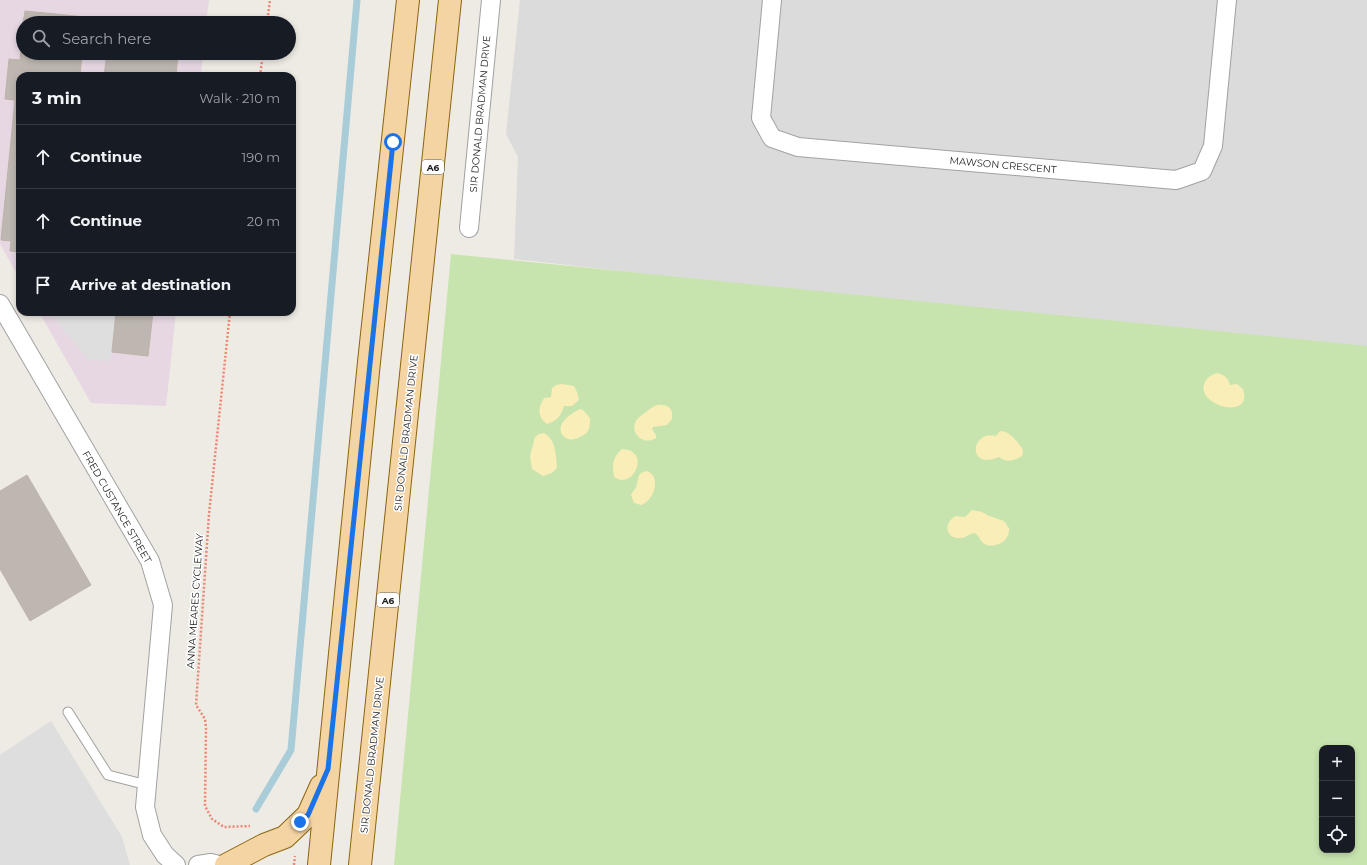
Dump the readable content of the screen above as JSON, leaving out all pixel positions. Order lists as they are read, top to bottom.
{
  "streets": {
    "main road": ["SIR DONALD BRADMAN DRIVE", "A6"],
    "street": ["MAWSON CRESCENT", "FRED CUSTANCE STREET"],
    "path": ["ANNA MEARES CYCLEWAY"]
  },
  "page": {
    "search": "Search here",
    "heading": ["3 min", "Walk · 210 m"],
    "list": [
      ["Continue", "190 m"],
      ["Continue", "20 m"],
      "Arrive at destination"
    ],
    "map_buttons": ["+", "−"]
  }
}
